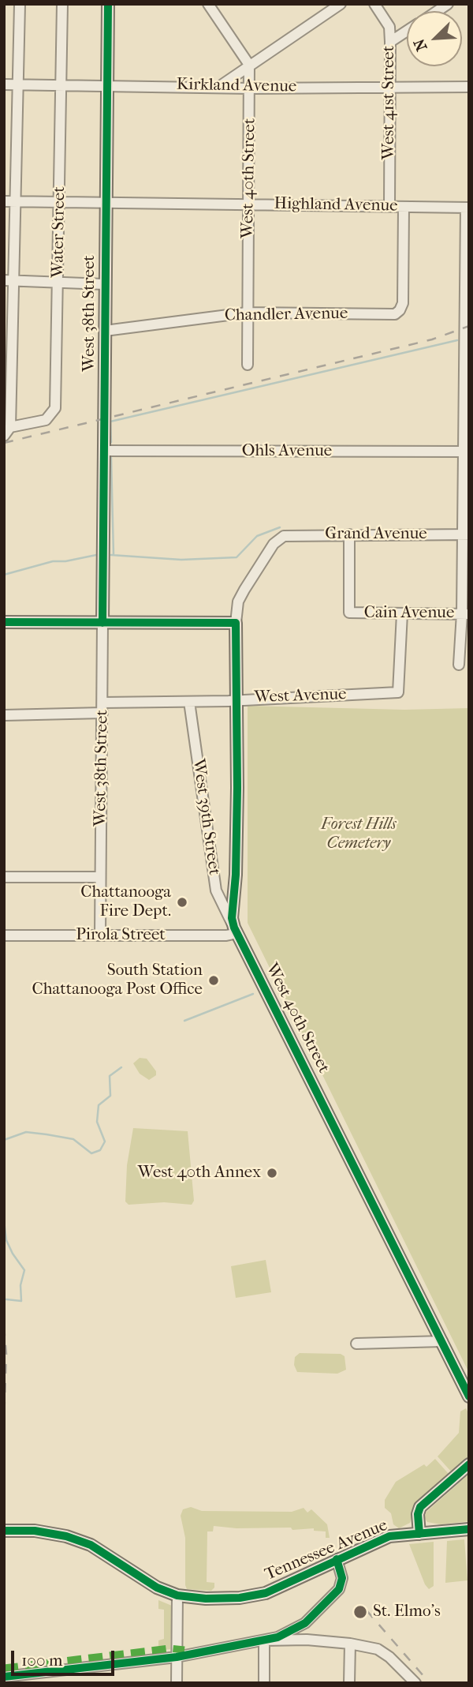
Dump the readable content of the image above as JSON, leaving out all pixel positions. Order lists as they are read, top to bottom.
{
  "streets": {
    "main road": ["West 40th Street", "West 38th Street", "Tennessee Avenue"],
    "street": [
      "Kirkland Avenue",
      "West 41st Street",
      "Highland Avenue",
      "Water Street",
      "Chandler Avenue",
      "Ohls Avenue",
      "Grand Avenue",
      "Cain Avenue",
      "West Avenue",
      "West 39th Street",
      "Pirola Street"
    ]
  },
  "crossings": [
    ["Kirkland Avenue", "West 41st Street"],
    ["Kirkland Avenue", "West 40th Street"],
    ["Kirkland Avenue", "Water Street"],
    ["Kirkland Avenue", "West 38th Street"],
    ["West 41st Street", "Highland Avenue"],
    ["West 40th Street", "Highland Avenue"],
    ["West 40th Street", "Chandler Avenue"],
    ["West 40th Street", "Grand Avenue"],
    ["West 40th Street", "West Avenue"],
    ["West 40th Street", "West 39th Street"],
    ["West 40th Street", "Pirola Street"],
    ["Highland Avenue", "Water Street"],
    ["Highland Avenue", "West 38th Street"],
    ["Highland Avenue", "Chandler Avenue"],
    ["West 38th Street", "Chandler Avenue"],
    ["West 38th Street", "Ohls Avenue"],
    ["West 38th Street", "West Avenue"],
    ["West 38th Street", "Pirola Street"],
    ["Grand Avenue", "Cain Avenue"],
    ["Cain Avenue", "West Avenue"],
    ["West Avenue", "West 39th Street"],
    ["West 39th Street", "Pirola Street"]
  ],
  "parks": ["Forest Hills Cemetery"],
  "places": [
    "Chattanooga Fire Dept.",
    "South Station Chattanooga Post Office",
    "West 40th Annex",
    "St. Elmo's"
  ],
  "scale_bar": "100 m",
  "north": "bottom left"
}
